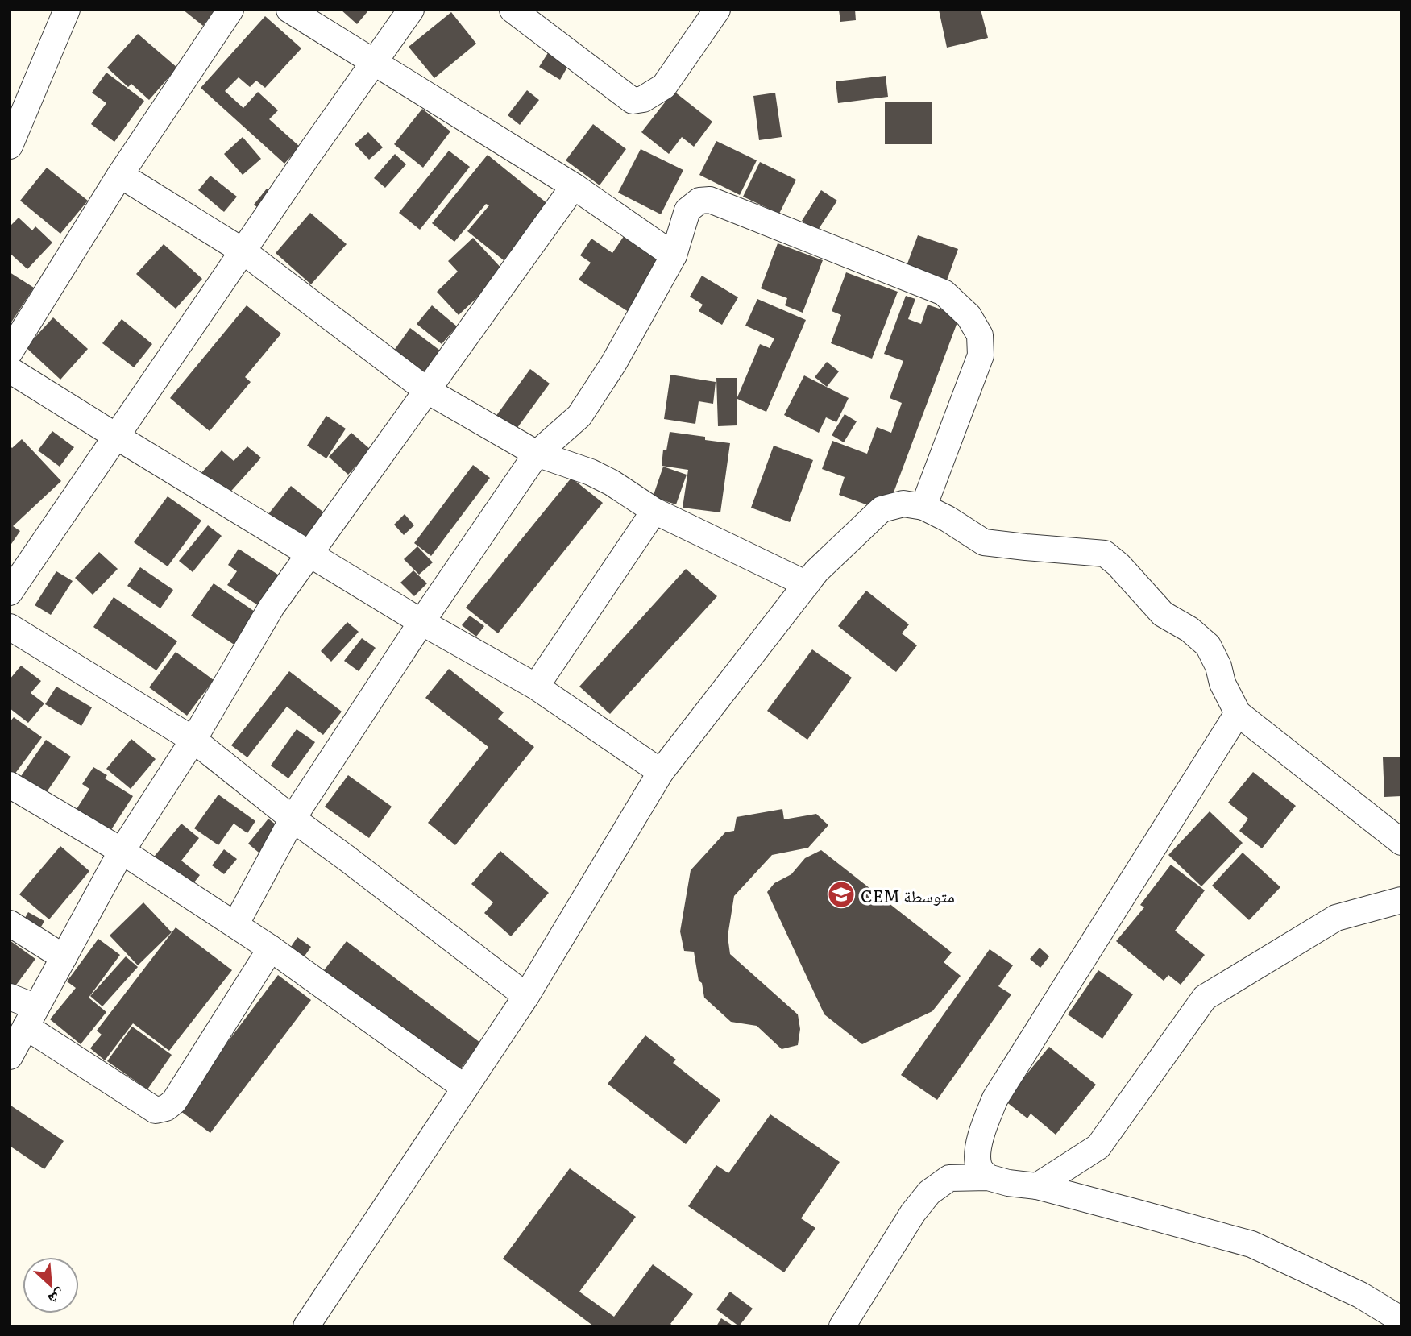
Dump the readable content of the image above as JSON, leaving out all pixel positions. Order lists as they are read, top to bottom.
{
  "places": {
    "school or university": ["CEM متوسطة"]
  },
  "north": "bottom right"
}
